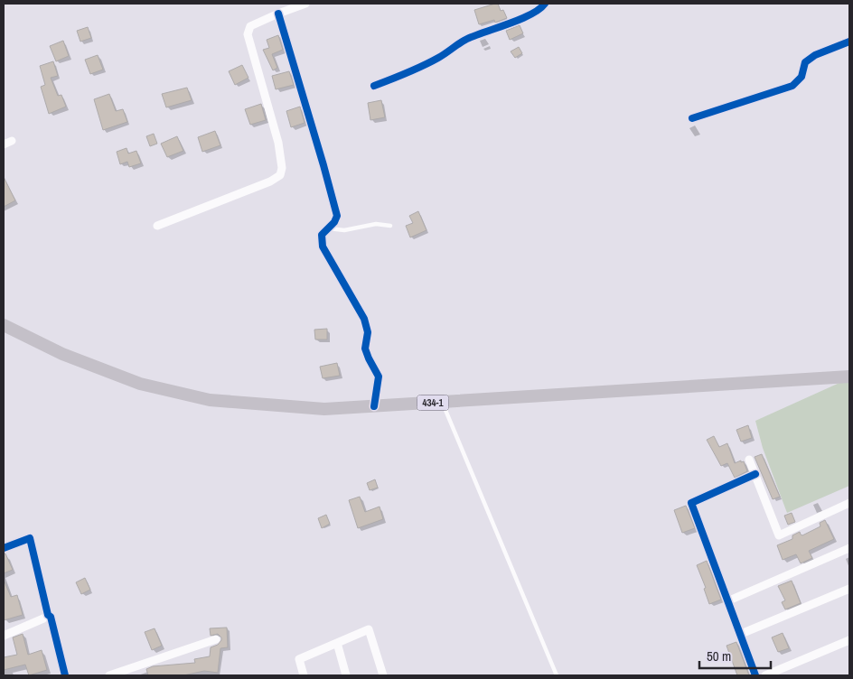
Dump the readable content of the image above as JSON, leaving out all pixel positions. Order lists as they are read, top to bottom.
{
  "streets": {
    "main road": ["434-1"]
  },
  "scale_bar": "50 m"
}
